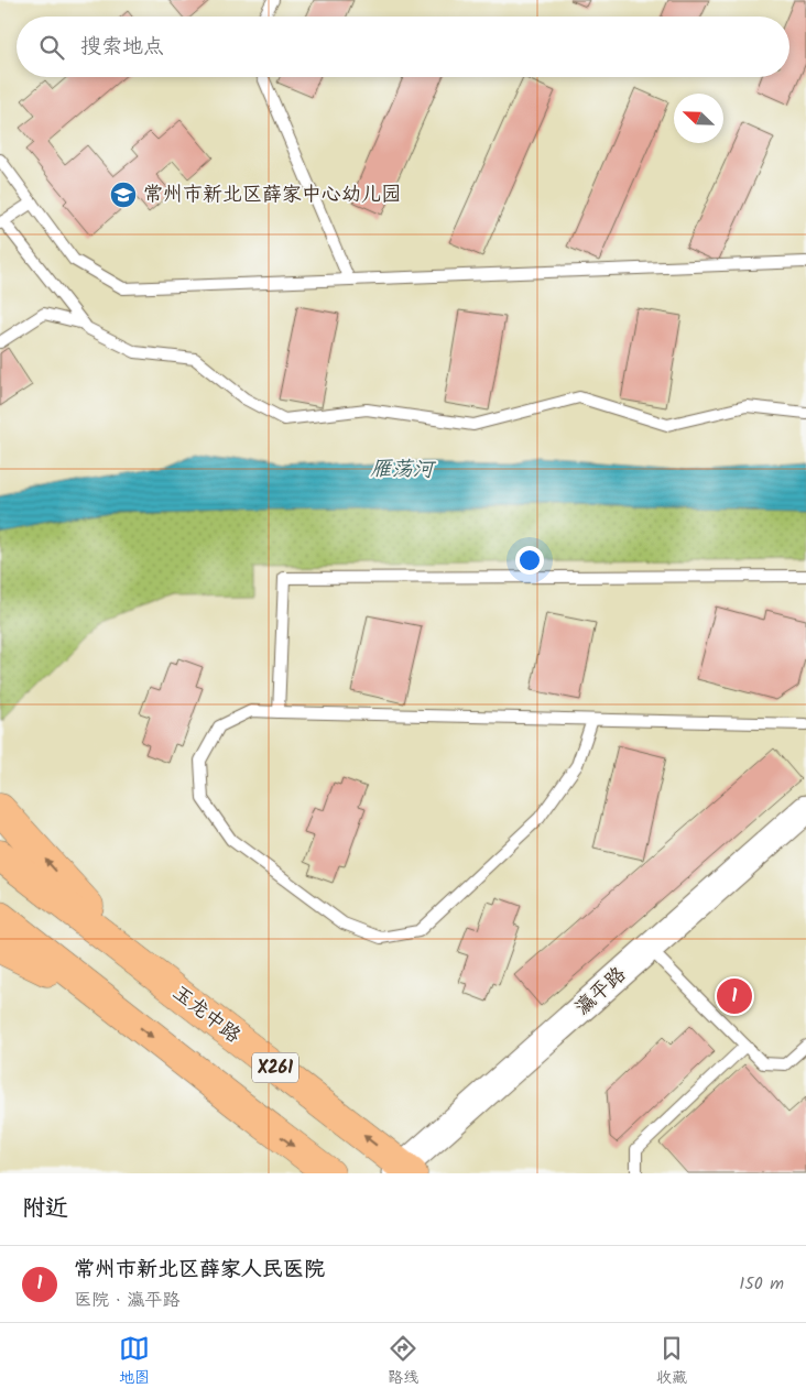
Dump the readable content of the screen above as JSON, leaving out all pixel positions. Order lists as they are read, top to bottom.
{
  "streets": {
    "main road": ["玉龙中路", "X261"],
    "street": ["瀛平路"]
  },
  "crossings": [
    ["瀛平路", "玉龙中路"]
  ],
  "water": ["雁荡河"],
  "places": {
    "school or university": ["常州市新北区薛家中心幼儿园"]
  },
  "north": "top left",
  "page": {
    "search": "搜索地点",
    "pins": "1",
    "heading": "附近",
    "list": [
      {
        "mark": "1",
        "name": "常州市新北区薛家人民医院",
        "note": "医院 · 瀛平路",
        "value": "150 m"
      }
    ],
    "nav": ["地图", "路线", "收藏"]
  }
}
